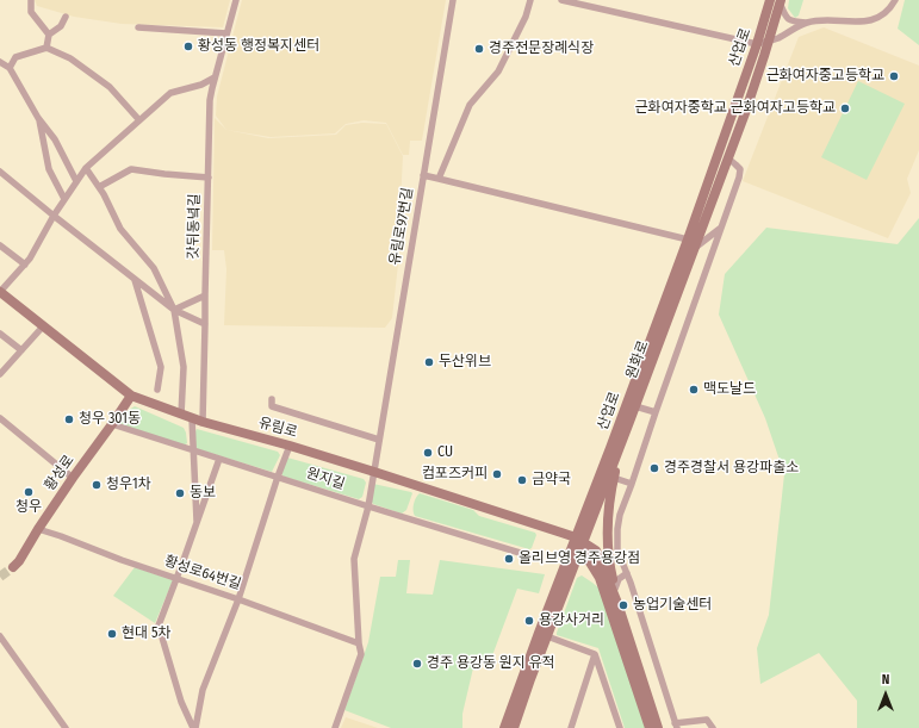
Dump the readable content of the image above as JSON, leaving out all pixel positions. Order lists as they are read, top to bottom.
{
  "streets": {
    "street": [
      "산업로",
      "갓뒤동녘길",
      "유림로97번길",
      "원화로",
      "유림로",
      "황성로",
      "원지길",
      "황성로64번길"
    ]
  },
  "crossings": [
    ["산업로", "유림로97번길"],
    ["산업로", "원화로"],
    ["산업로", "유림로"],
    ["갓뒤동녘길", "유림로"],
    ["유림로97번길", "원화로"],
    ["유림로97번길", "유림로"],
    ["유림로97번길", "원지길"],
    ["유림로97번길", "황성로64번길"],
    ["원화로", "유림로"],
    ["유림로", "황성로"],
    ["황성로", "원지길"],
    ["황성로", "황성로64번길"]
  ],
  "places": [
    "황성동 행정복지센터",
    "경주전문장례식장",
    "근화여자중고등학교",
    "근화여자중학교 근화여자고등학교",
    "두산위브",
    "맥도날드",
    "청우 301동",
    "CU",
    "경주경찰서 용강파출소",
    "컴포즈커피",
    "금약국",
    "청우1차",
    "청우",
    "동보",
    "올리브영 경주용강점",
    "농업기술센터",
    "용강사거리",
    "현대 5차",
    "경주 용강동 원지 유적"
  ],
  "north": "top"
}
